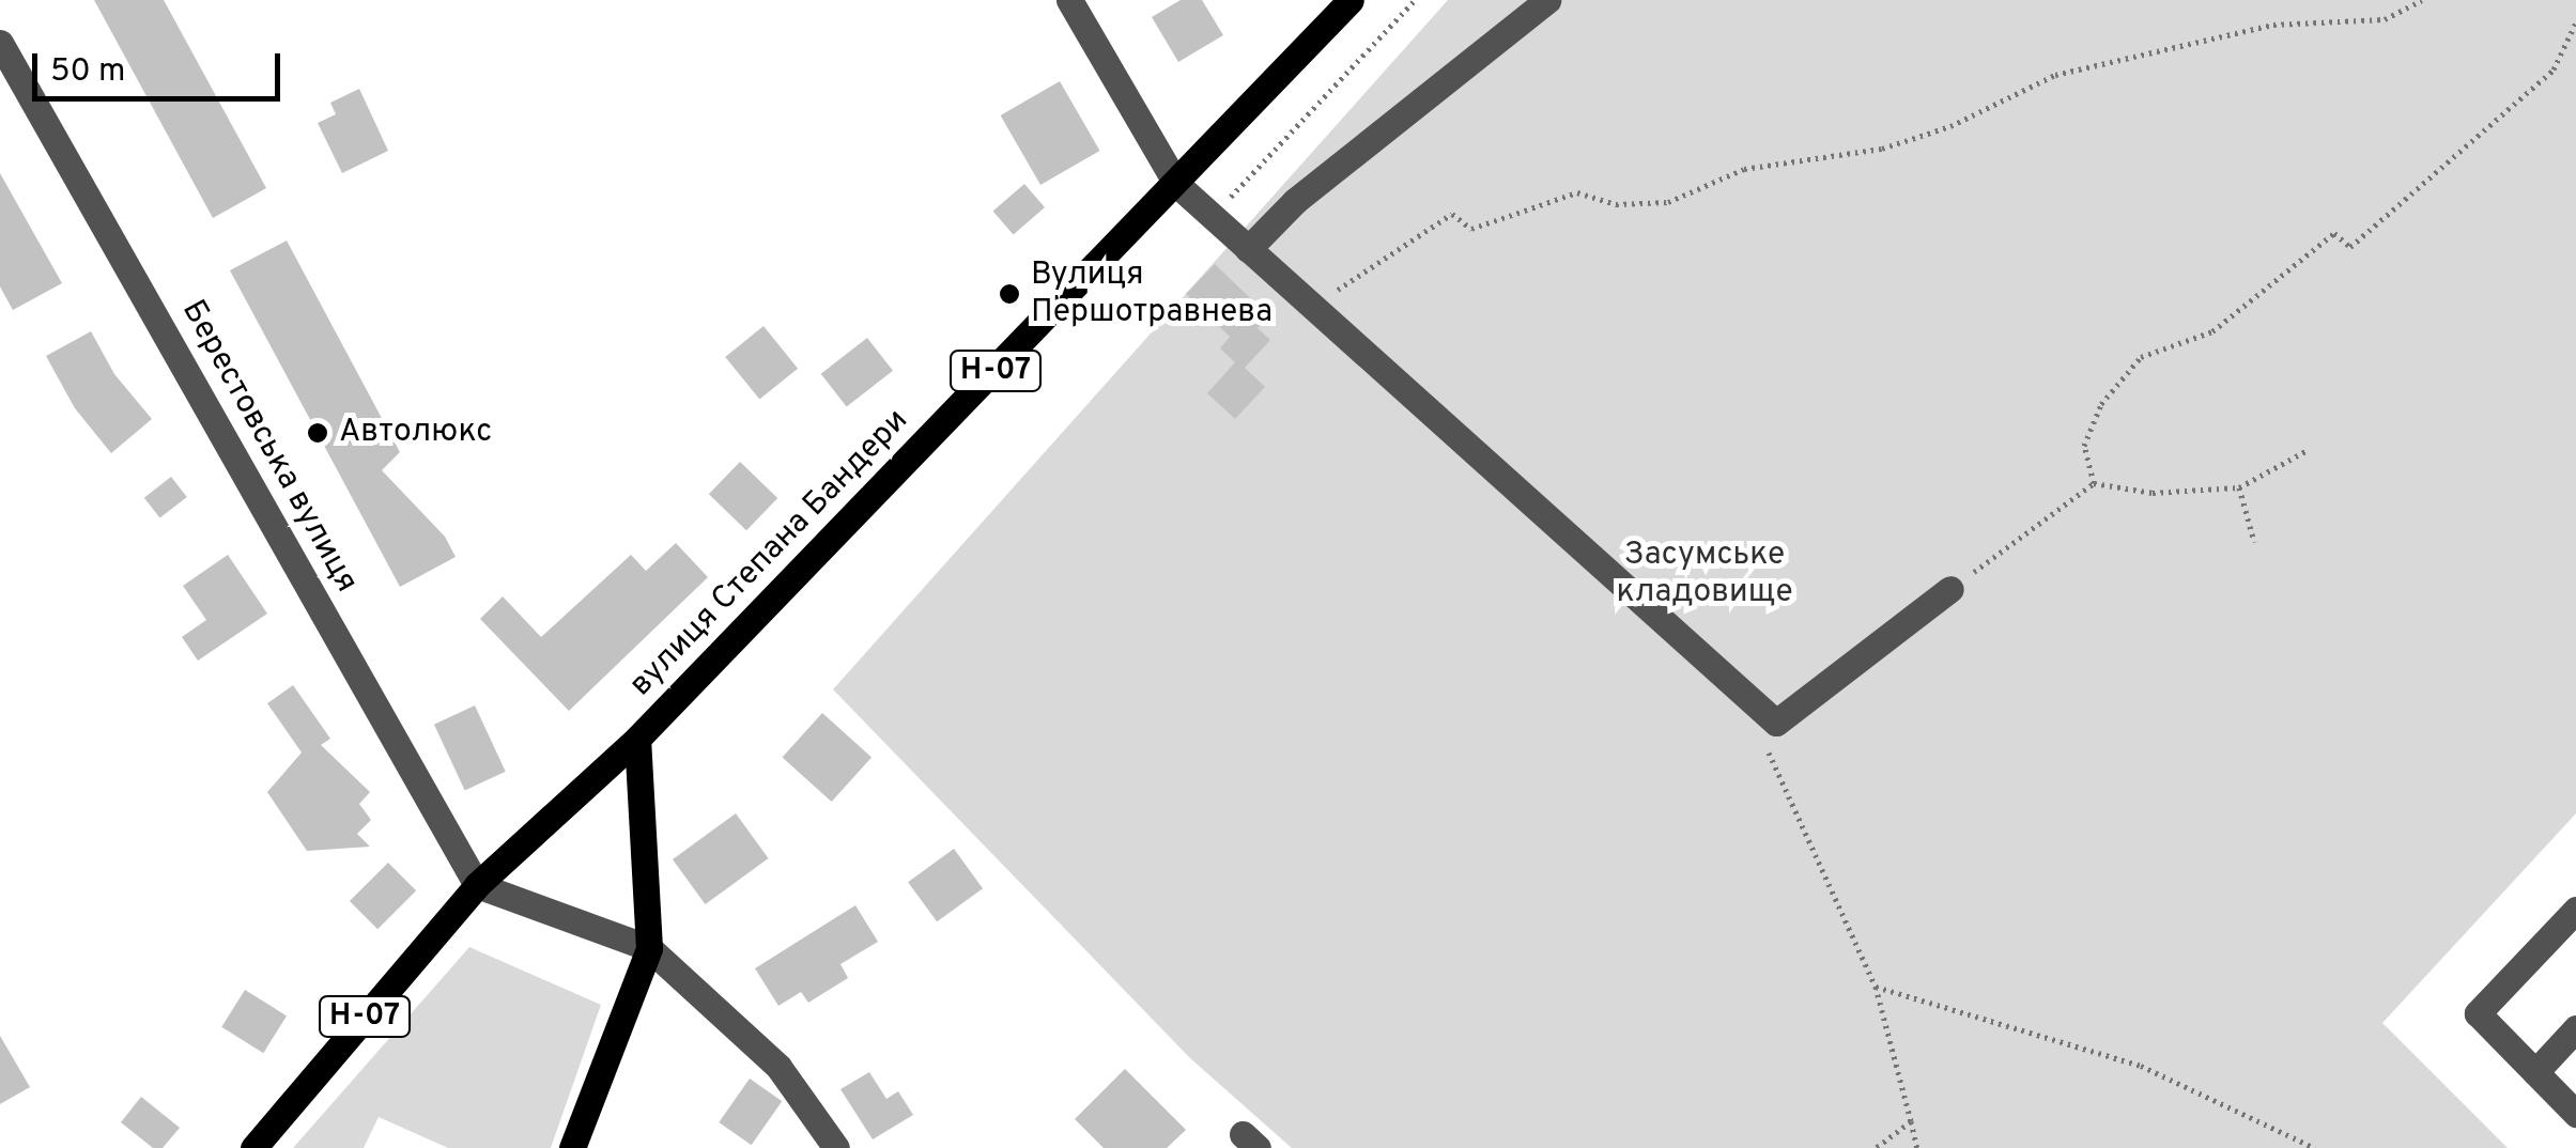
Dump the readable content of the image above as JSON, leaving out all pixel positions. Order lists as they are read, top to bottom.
{
  "streets": {
    "main road": ["Н-07", "вулиця Степана Бандери"],
    "street": ["Берестовська вулиця"]
  },
  "crossings": [
    ["Берестовська вулиця", "вулиця Степана Бандери"]
  ],
  "parks": ["Засумське кладовище"],
  "places": ["Вулиця Першотравнева", "Автолюкс"],
  "scale_bar": "50 m"
}
